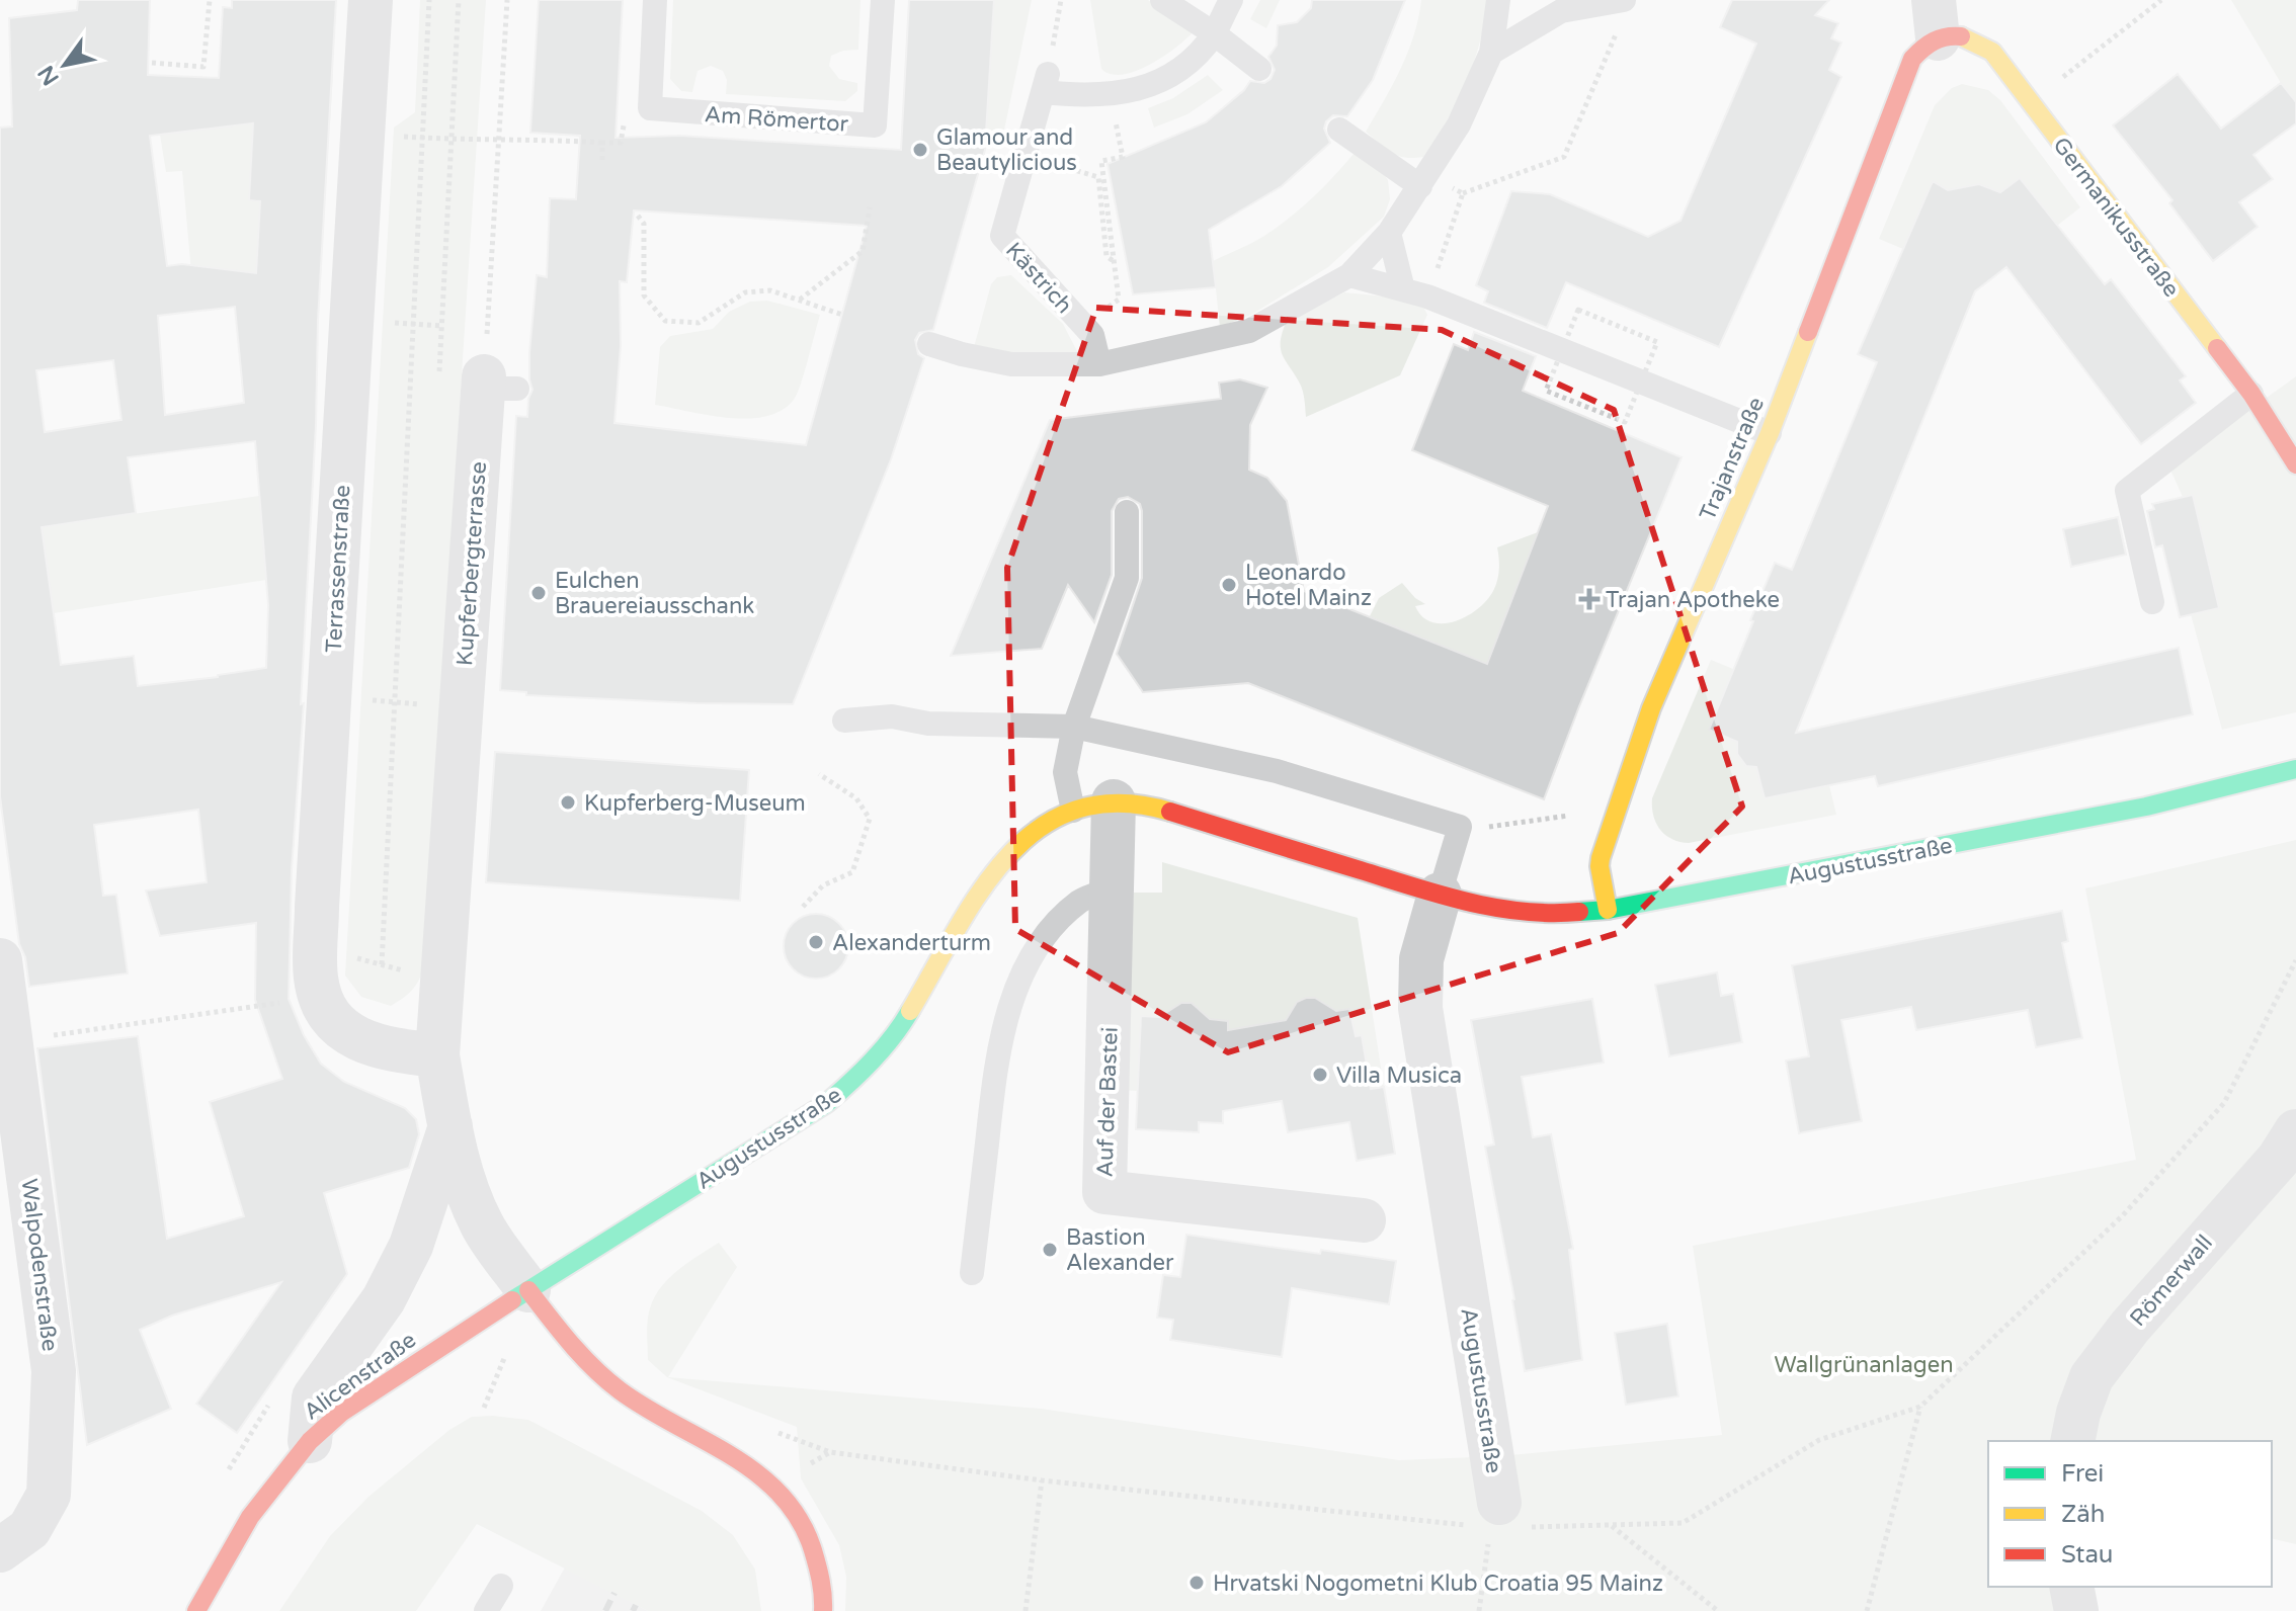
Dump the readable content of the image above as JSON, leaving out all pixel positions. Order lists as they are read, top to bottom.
{
  "streets": {
    "main road": [
      "Germanikusstraße",
      "Trajanstraße",
      "Augustusstraße",
      "Alicenstraße"
    ],
    "street": [
      "Kupferbergterrasse",
      "Terrassenstraße",
      "Auf der Bastei",
      "Walpodenstraße",
      "Römerwall"
    ],
    "lane": ["Am Römertor", "Kästrich"]
  },
  "crossings": [
    ["Germanikusstraße", "Trajanstraße"],
    ["Trajanstraße", "Augustusstraße"],
    ["Kupferbergterrasse", "Terrassenstraße"],
    ["Kupferbergterrasse", "Augustusstraße"],
    ["Kupferbergterrasse", "Alicenstraße"],
    ["Augustusstraße", "Auf der Bastei"],
    ["Augustusstraße", "Alicenstraße"]
  ],
  "parks": ["Wallgrünanlagen"],
  "places": {
    "other": [
      "Glamour and Beautylicious",
      "Leonardo Hotel Mainz",
      "Eulchen Brauereiausschank",
      "Kupferberg-Museum",
      "Alexanderturm",
      "Villa Musica",
      "Bastion Alexander",
      "Hrvatski Nogometni Klub Croatia 95 Mainz"
    ],
    "health": ["Trajan Apotheke"]
  },
  "legend": ["Frei", "Zäh", "Stau"],
  "north": "bottom left"
}
